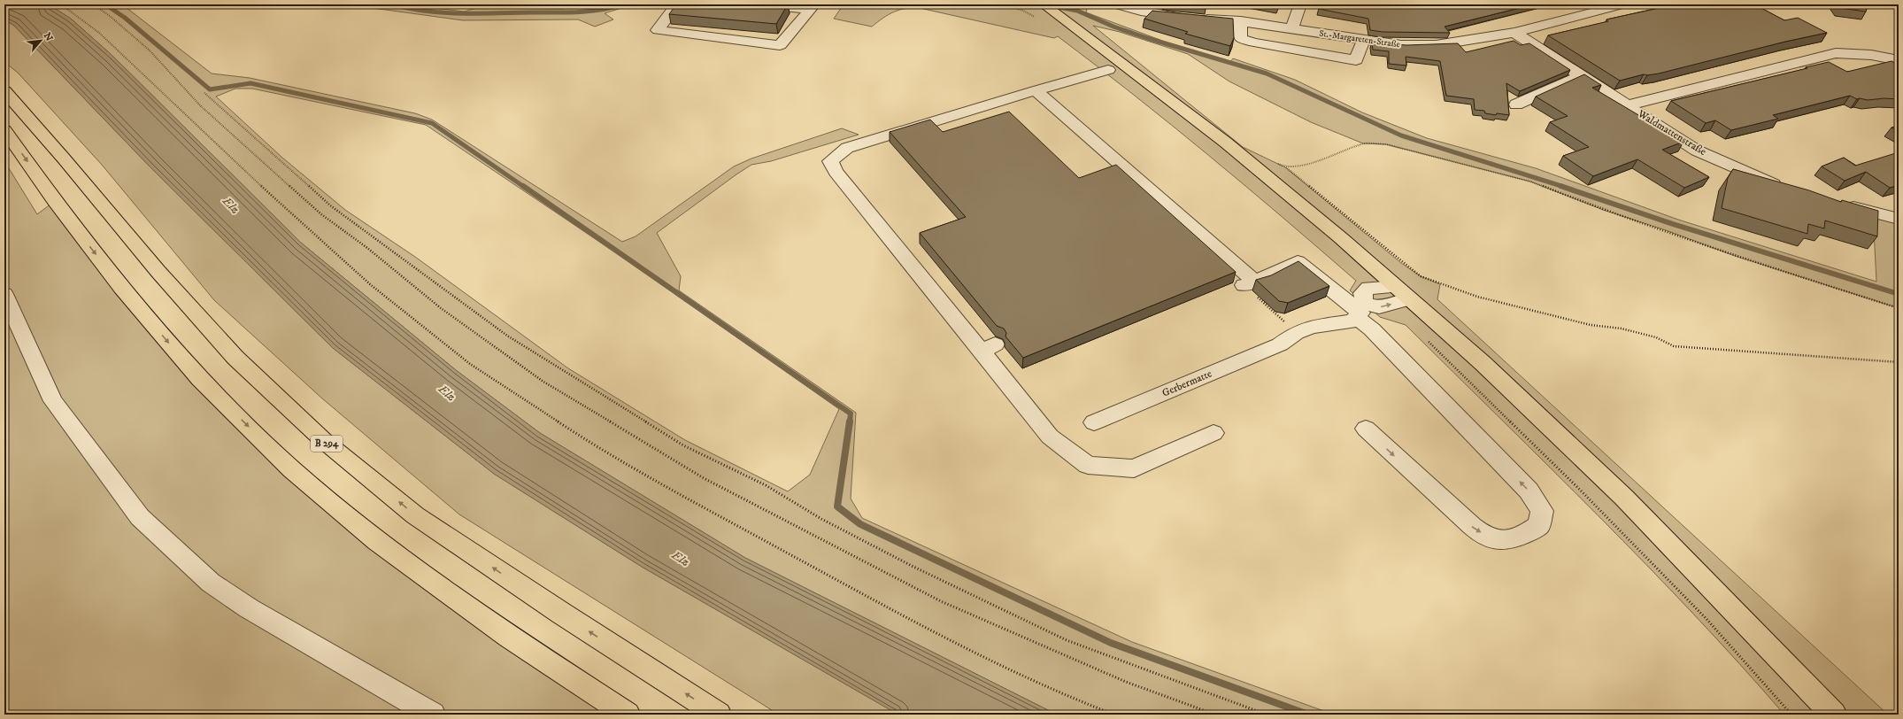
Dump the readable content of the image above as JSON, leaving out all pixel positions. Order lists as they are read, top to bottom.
{
  "streets": {
    "main road": ["B 294"],
    "street": ["St.-Margareten-Straße", "Waldmattenstraße", "Gerbermatte"]
  },
  "crossings": [
    ["St.-Margareten-Straße", "Waldmattenstraße"]
  ],
  "water": ["Elz"],
  "north": "top right"
}
